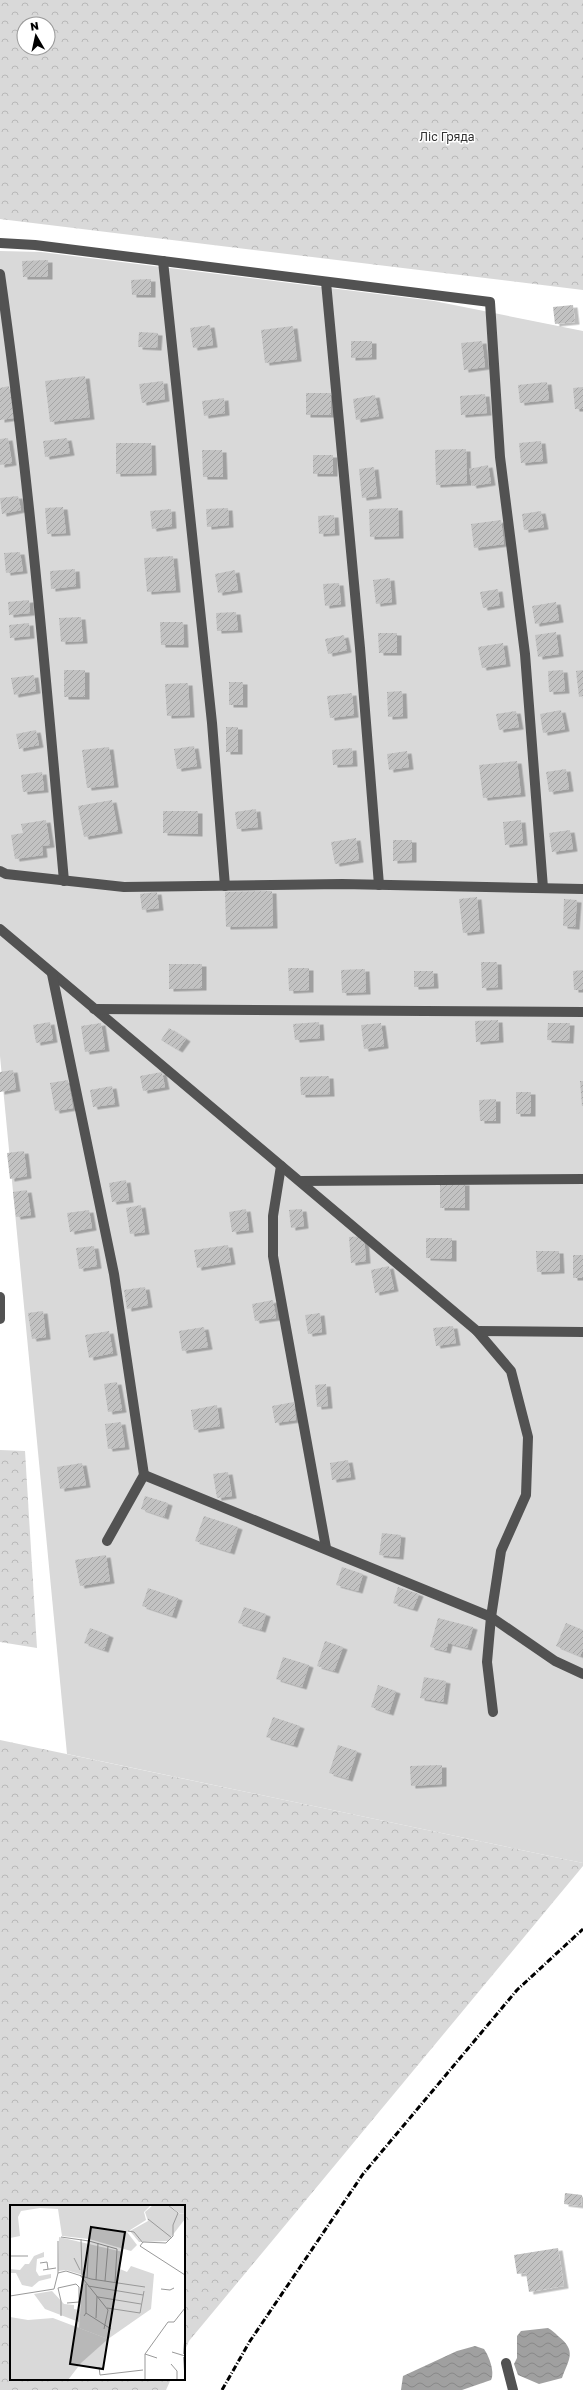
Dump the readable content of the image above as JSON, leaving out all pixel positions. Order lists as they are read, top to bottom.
{
  "parks": ["Ліс Гряда"],
  "north": "top"
}
